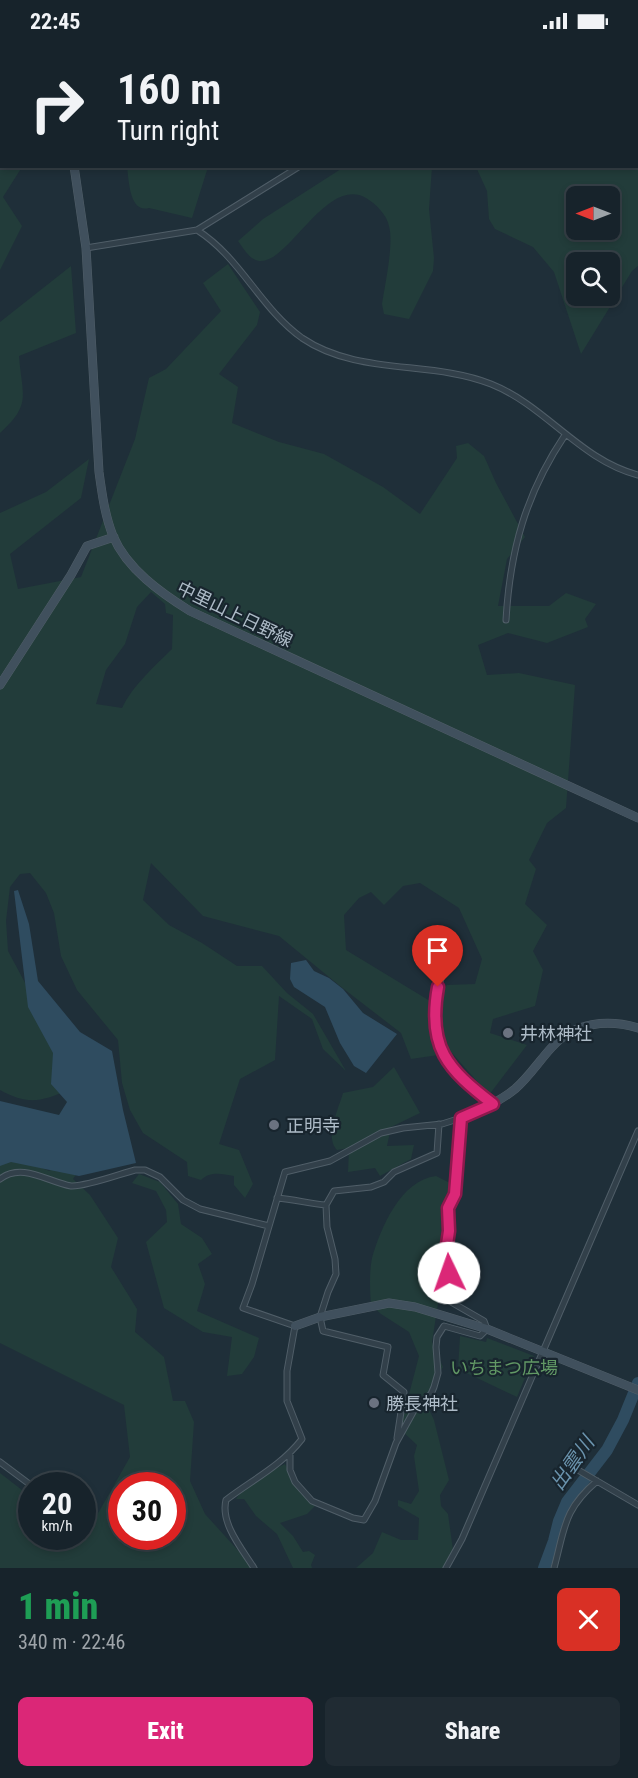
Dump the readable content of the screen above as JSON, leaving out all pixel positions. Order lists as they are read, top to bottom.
{
  "streets": {
    "main road": ["中里山上日野線"]
  },
  "water": ["出雲川"],
  "parks": ["いちまつ広場"],
  "places": ["井林神社", "正明寺", "勝長神社"],
  "north": "left",
  "page": {
    "status": "22:45",
    "turn": ["160 m", "Turn right"],
    "speed": "20 km/h",
    "limit": "30",
    "heading": ["1 min", "340 m · 22:46"],
    "buttons": ["Exit", "Share"]
  }
}
